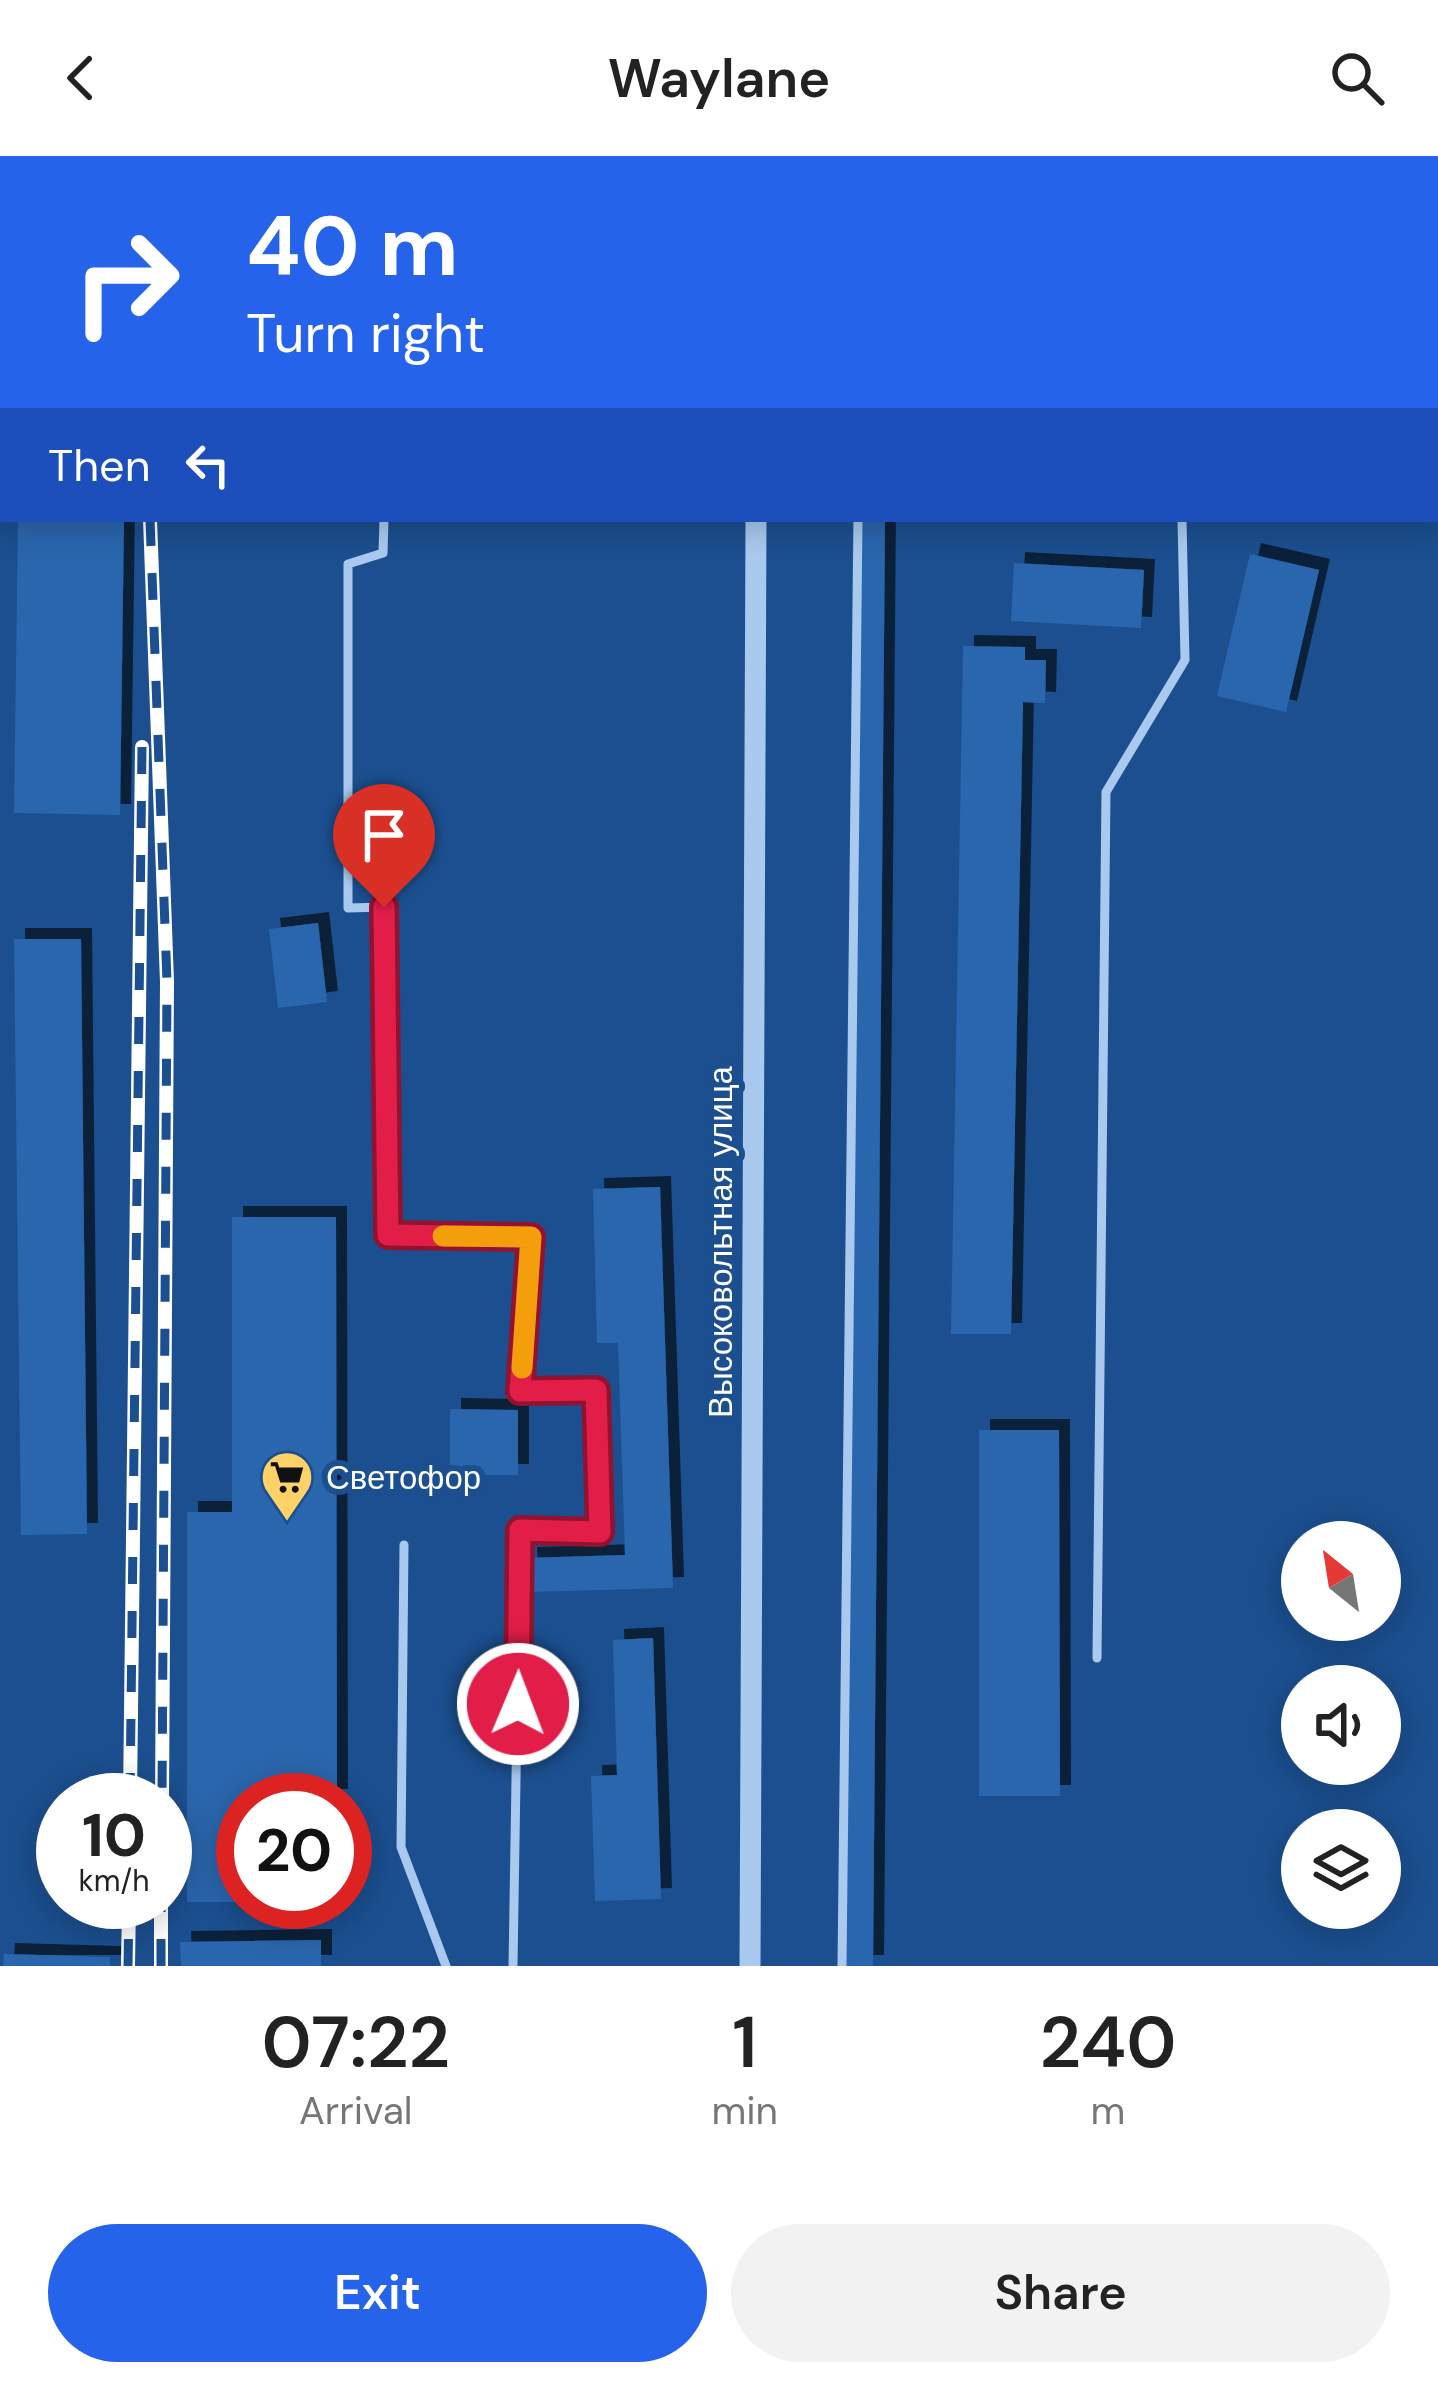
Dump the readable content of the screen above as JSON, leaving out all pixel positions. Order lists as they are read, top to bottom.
{
  "streets": {
    "street": ["Высоковольтная улица"]
  },
  "places": {
    "supermarket": ["Светофор"]
  },
  "north": "top left",
  "page": {
    "header": "Waylane",
    "turn": ["40 m", "Turn right"],
    "then": "Then",
    "speed": "10 km/h",
    "limit": "20",
    "eta": [
      "07:22",
      "Arrival",
      "1",
      "min",
      "240",
      "m"
    ],
    "buttons": ["Exit", "Share"]
  }
}
